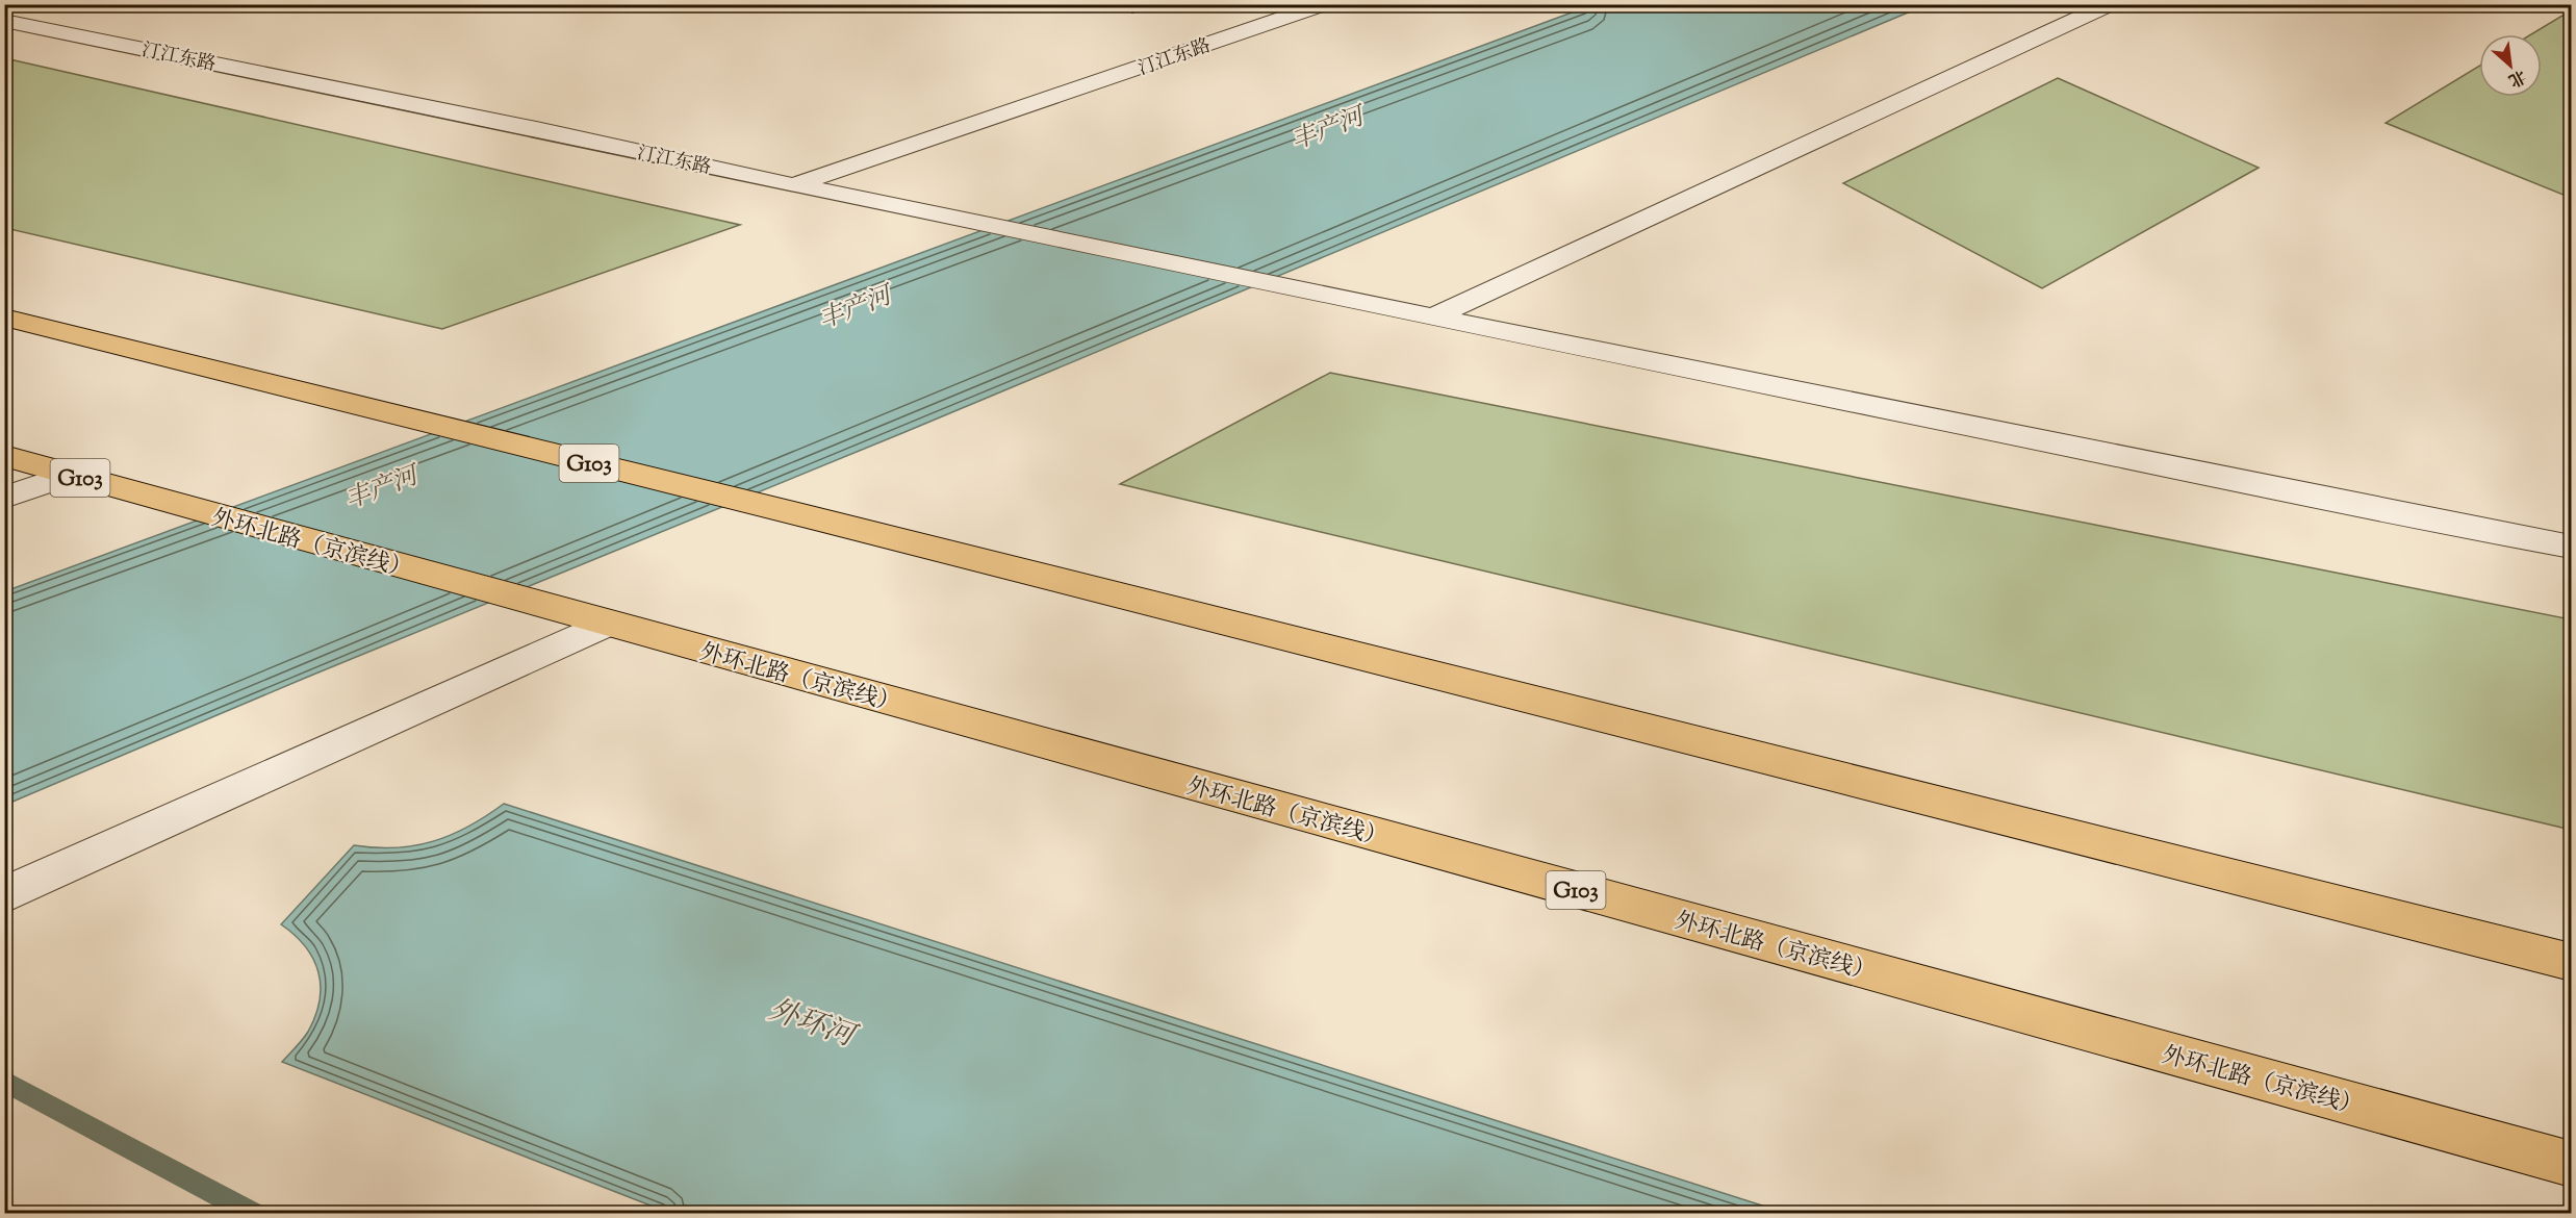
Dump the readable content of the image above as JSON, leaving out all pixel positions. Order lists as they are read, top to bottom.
{
  "streets": {
    "highway": ["G103", "外环北路（京滨线）"],
    "street": ["汀江东路"]
  },
  "water": ["丰产河", "外环河"],
  "north": "bottom right"
}
